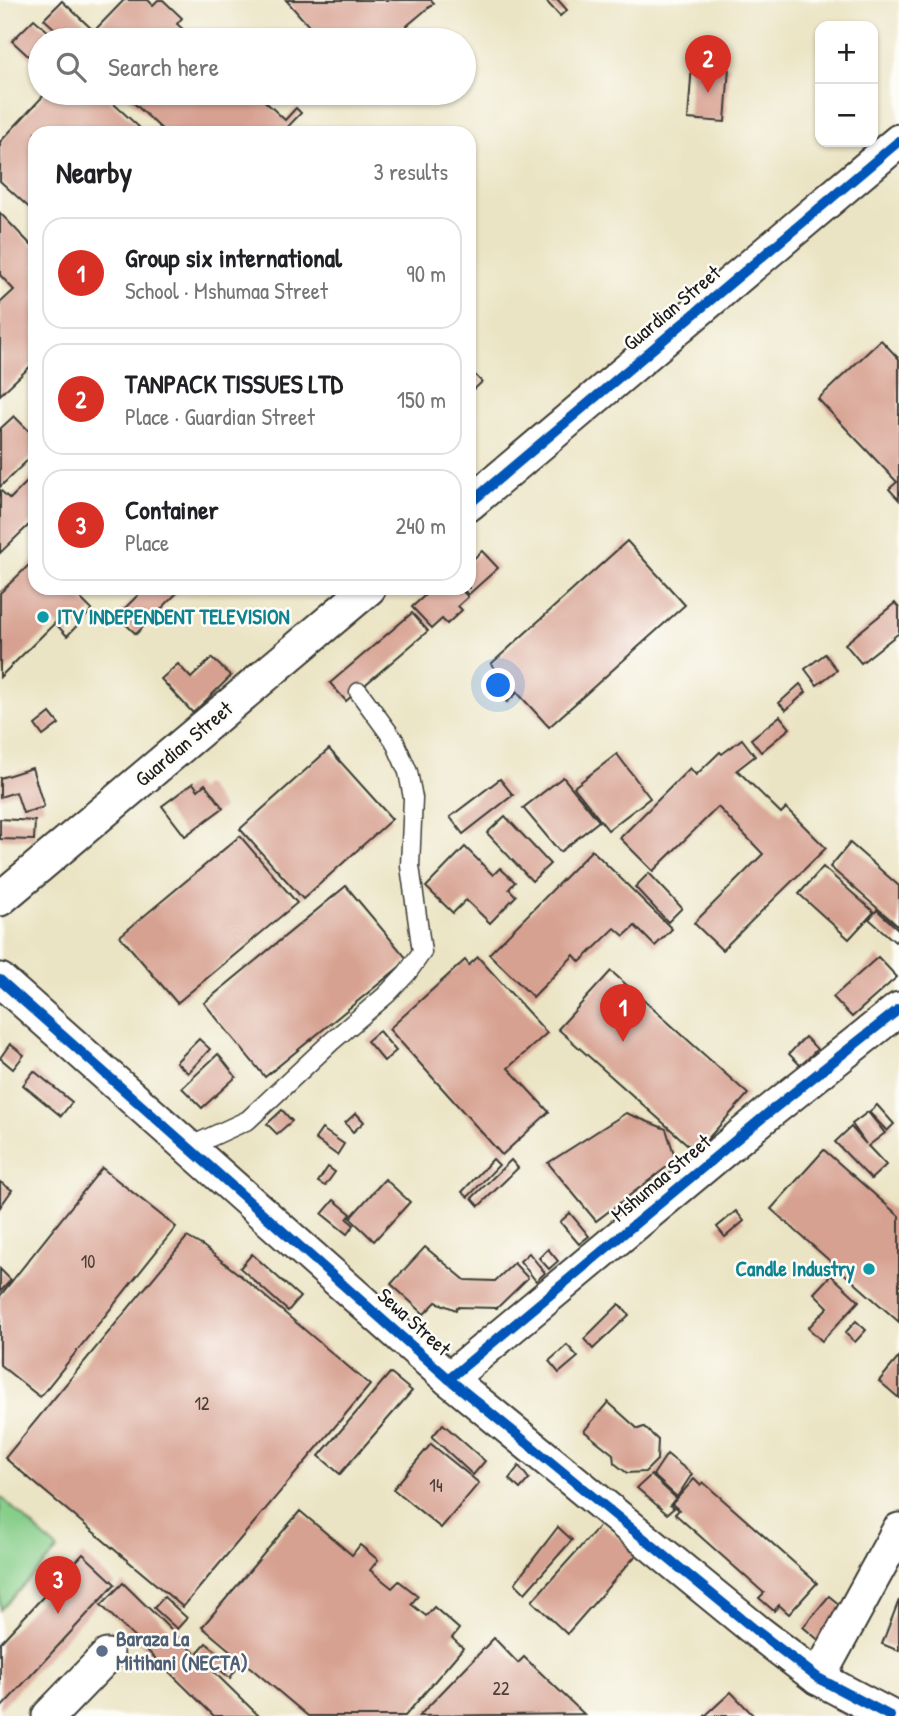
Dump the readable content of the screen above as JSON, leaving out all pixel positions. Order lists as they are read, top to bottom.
{
  "streets": {
    "street": ["Guardian Street", "Mshumaa Street", "Sewa Street"]
  },
  "crossings": [
    ["Mshumaa Street", "Sewa Street"]
  ],
  "places": ["ITV INDEPENDENT TELEVISION", "Candle Industry", "Baraza La Mitihani (NECTA)"],
  "house_numbers": [
    "10",
    "12",
    "14",
    "22"
  ],
  "page": {
    "map_buttons": ["+", "−"],
    "search": "Search here",
    "pins": ["2", "1", "3"],
    "heading": ["Nearby", "3 results"],
    "list": [
      {
        "mark": "1",
        "name": "Group six international",
        "note": "School · Mshumaa Street",
        "value": "90 m"
      },
      {
        "mark": "2",
        "name": "TANPACK TISSUES LTD",
        "note": "Place · Guardian Street",
        "value": "150 m"
      },
      {
        "mark": "3",
        "name": "Container",
        "note": "Place",
        "value": "240 m"
      }
    ]
  }
}
